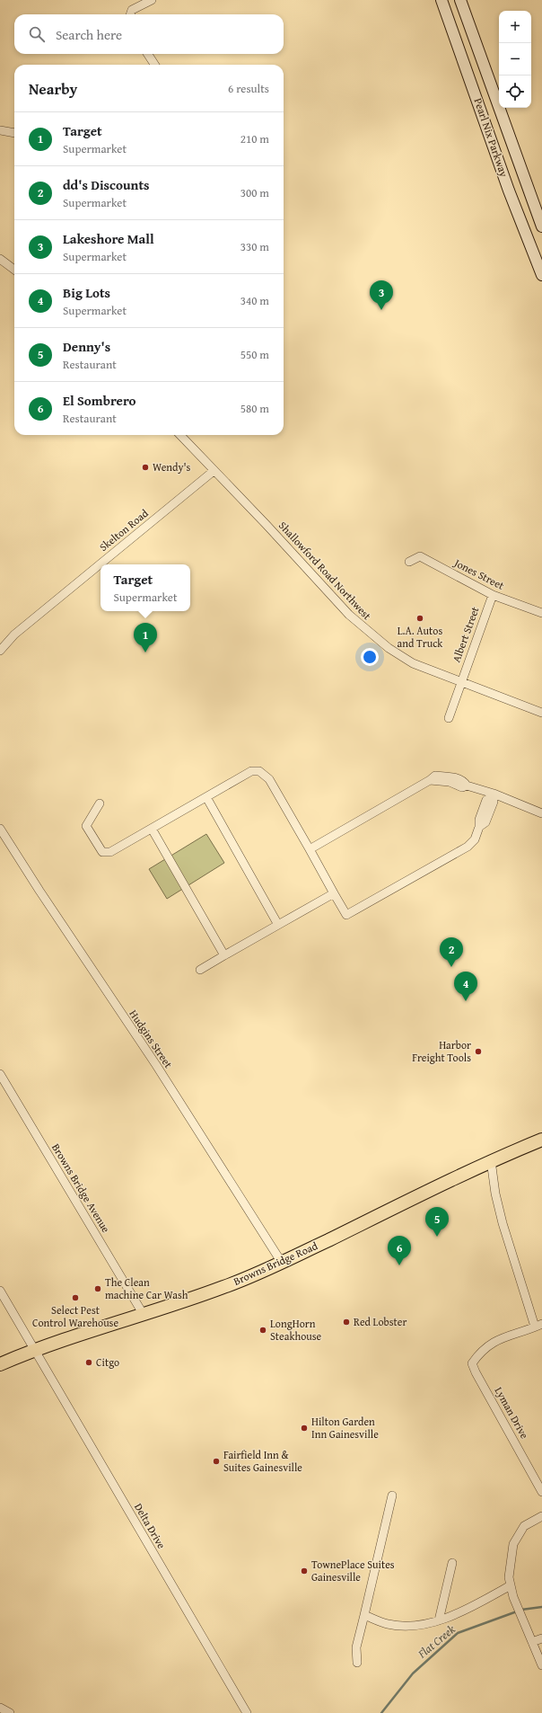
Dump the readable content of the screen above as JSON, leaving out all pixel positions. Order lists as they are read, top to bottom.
{
  "streets": {
    "main road": ["Pearl Nix Parkway", "Browns Bridge Road"],
    "street": [
      "Skelton Road",
      "Shallowford Road Northwest",
      "Jones Street",
      "Albert Street",
      "Hudgins Street",
      "Browns Bridge Avenue",
      "Lyman Drive",
      "Delta Drive"
    ]
  },
  "crossings": [
    ["Skelton Road", "Shallowford Road Northwest"],
    ["Shallowford Road Northwest", "Albert Street"],
    ["Jones Street", "Albert Street"],
    ["Hudgins Street", "Browns Bridge Road"],
    ["Browns Bridge Avenue", "Browns Bridge Road"],
    ["Browns Bridge Road", "Delta Drive"]
  ],
  "water": ["Flat Creek"],
  "places": [
    "Wendy's",
    "L.A. Autos and Truck",
    "Harbor Freight Tools",
    "The Clean machine Car Wash",
    "Select Pest Control Warehouse",
    "Red Lobster",
    "LongHorn Steakhouse",
    "Citgo",
    "Hilton Garden Inn Gainesville",
    "Fairfield Inn & Suites Gainesville",
    "TownePlace Suites Gainesville"
  ],
  "page": {
    "map_buttons": ["+", "−"],
    "search": "Search here",
    "heading": ["Nearby", "6 results"],
    "list": [
      {
        "mark": "1",
        "name": "Target",
        "note": "Supermarket",
        "value": "210 m"
      },
      {
        "mark": "2",
        "name": "dd's Discounts",
        "note": "Supermarket",
        "value": "300 m"
      },
      {
        "mark": "3",
        "name": "Lakeshore Mall",
        "note": "Supermarket",
        "value": "330 m"
      },
      {
        "mark": "4",
        "name": "Big Lots",
        "note": "Supermarket",
        "value": "340 m"
      },
      {
        "mark": "5",
        "name": "Denny's",
        "note": "Restaurant",
        "value": "550 m"
      },
      {
        "mark": "6",
        "name": "El Sombrero",
        "note": "Restaurant",
        "value": "580 m"
      }
    ],
    "pins": [
      "3",
      "1",
      "2",
      "4",
      "5",
      "6"
    ],
    "popup": ["Target", "Supermarket"]
  }
}
